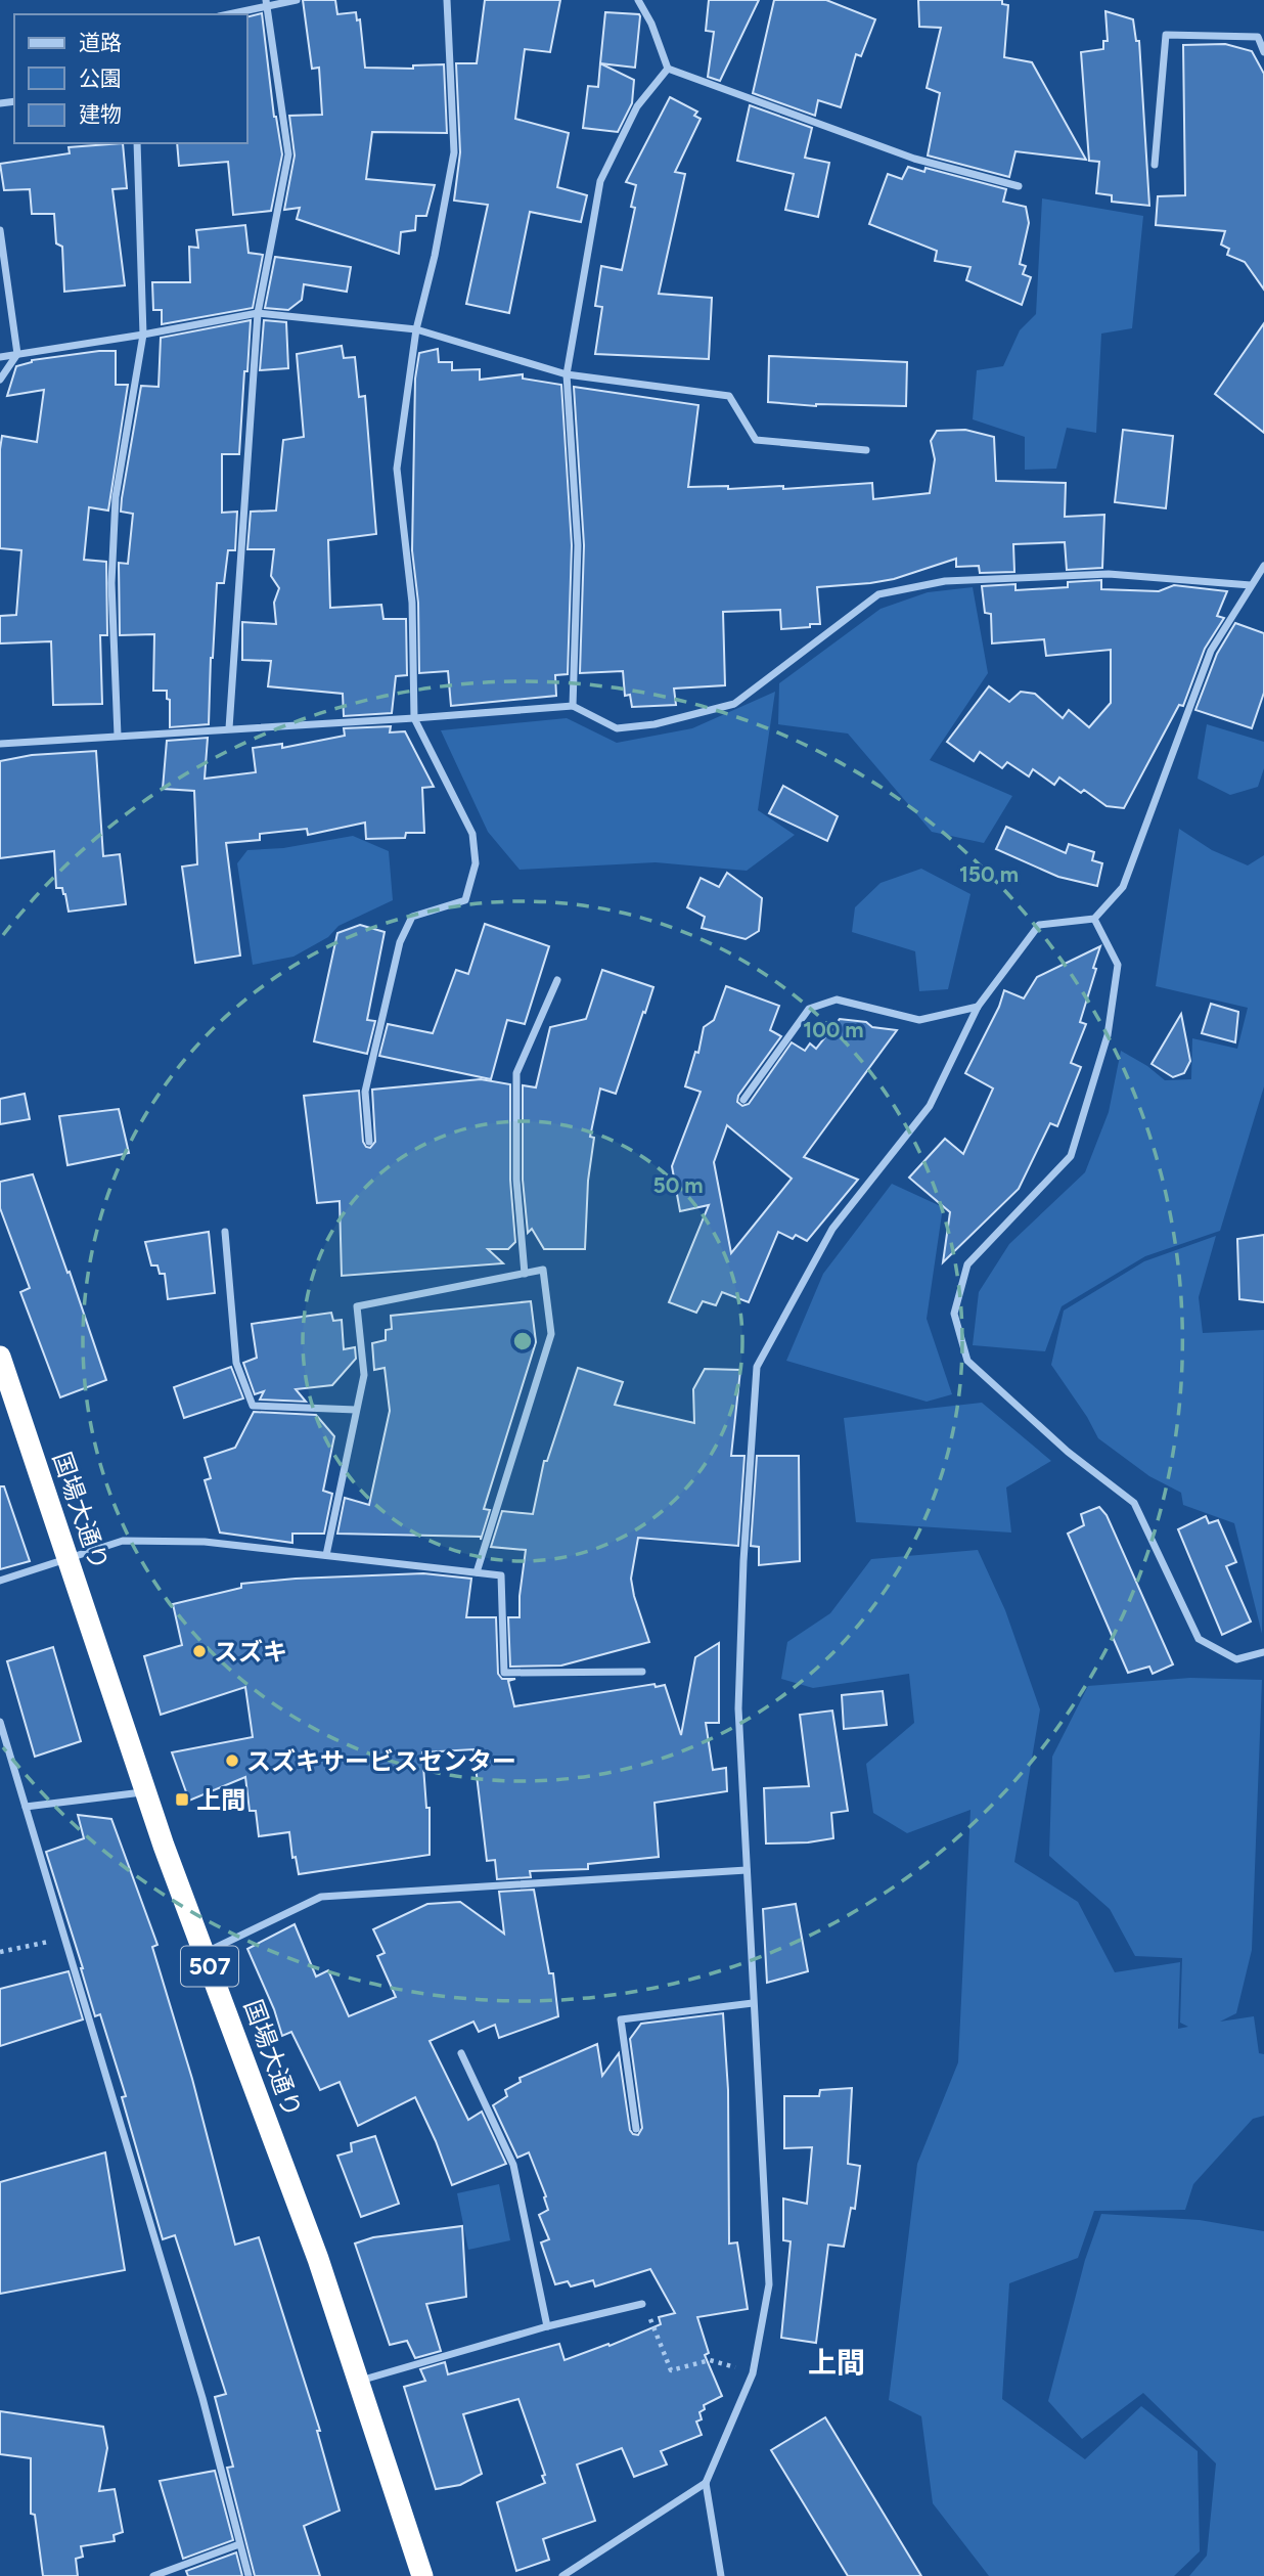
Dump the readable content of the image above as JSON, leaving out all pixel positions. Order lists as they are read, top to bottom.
{
  "streets": {
    "highway": ["国場大通り", "507"]
  },
  "districts": ["上間"],
  "places": {
    "other": ["スズキ", "スズキサービスセンター"],
    "transit": ["上間"]
  },
  "legend": ["道路", "公園", "建物"],
  "rings": ["150 m", "100 m", "50 m"]
}
